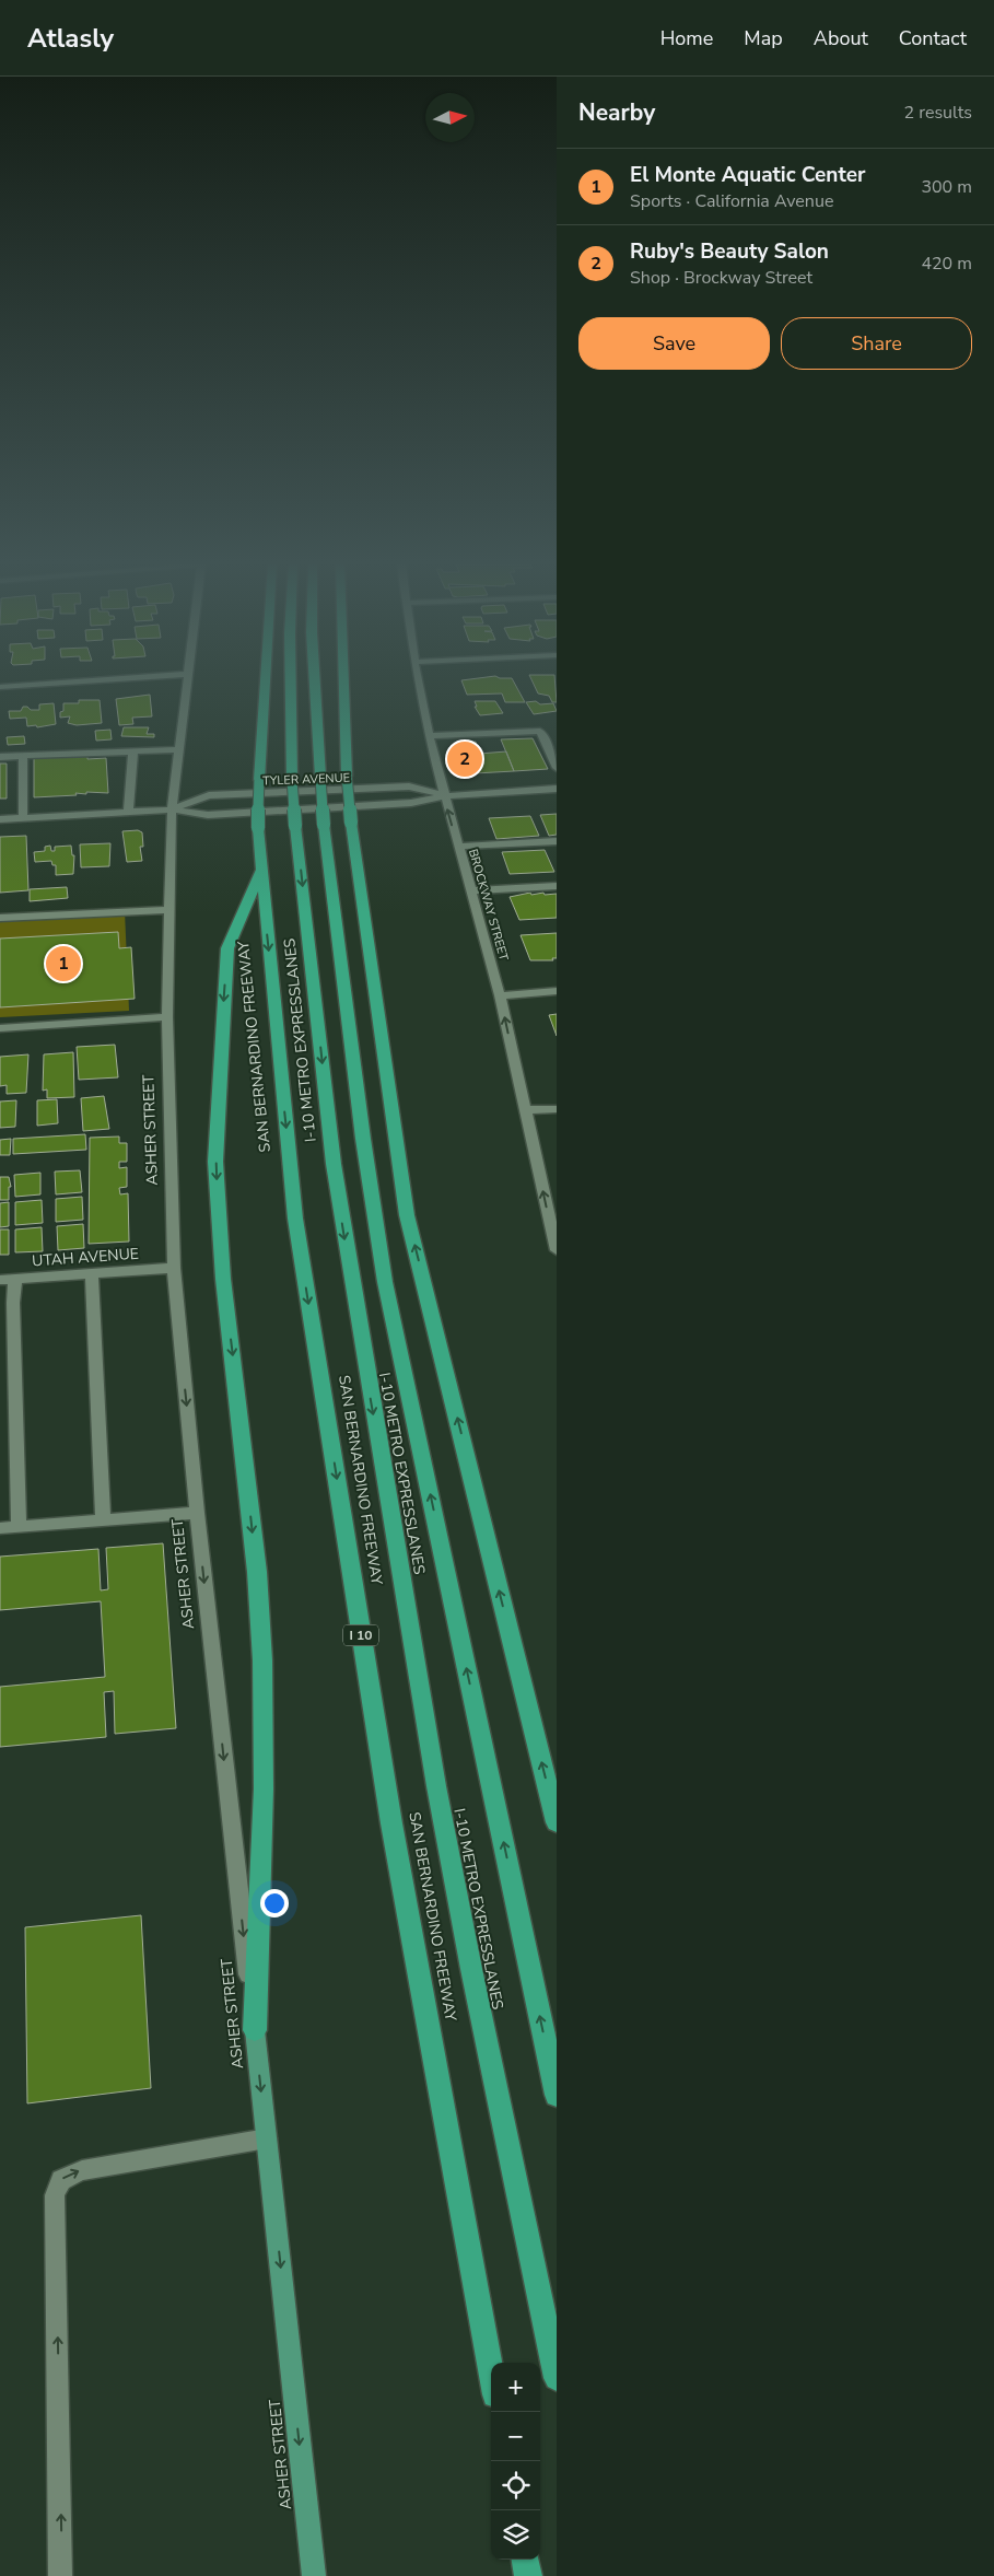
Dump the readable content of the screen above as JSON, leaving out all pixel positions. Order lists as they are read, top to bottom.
{
  "streets": {
    "highway": ["I-10 METRO EXPRESSLANES", "SAN BERNARDINO FREEWAY", "I 10"],
    "main road": ["ASHER STREET"],
    "street": ["TYLER AVENUE", "BROCKWAY STREET", "UTAH AVENUE"]
  },
  "crossings": [
    ["TYLER AVENUE", "BROCKWAY STREET"],
    ["TYLER AVENUE", "ASHER STREET"],
    ["ASHER STREET", "UTAH AVENUE"]
  ],
  "one_way": ["BROCKWAY STREET", "ASHER STREET"],
  "north": "right",
  "page": {
    "header": "Atlasly",
    "nav": [
      "Home",
      "Map",
      "About",
      "Contact"
    ],
    "heading": ["Nearby", "2 results"],
    "list": [
      {
        "mark": "1",
        "name": "El Monte Aquatic Center",
        "note": "Sports · California Avenue",
        "value": "300 m"
      },
      {
        "mark": "2",
        "name": "Ruby's Beauty Salon",
        "note": "Shop · Brockway Street",
        "value": "420 m"
      }
    ],
    "buttons": ["Save", "Share"],
    "pins": ["2", "1"],
    "map_buttons": ["+", "−"]
  }
}
